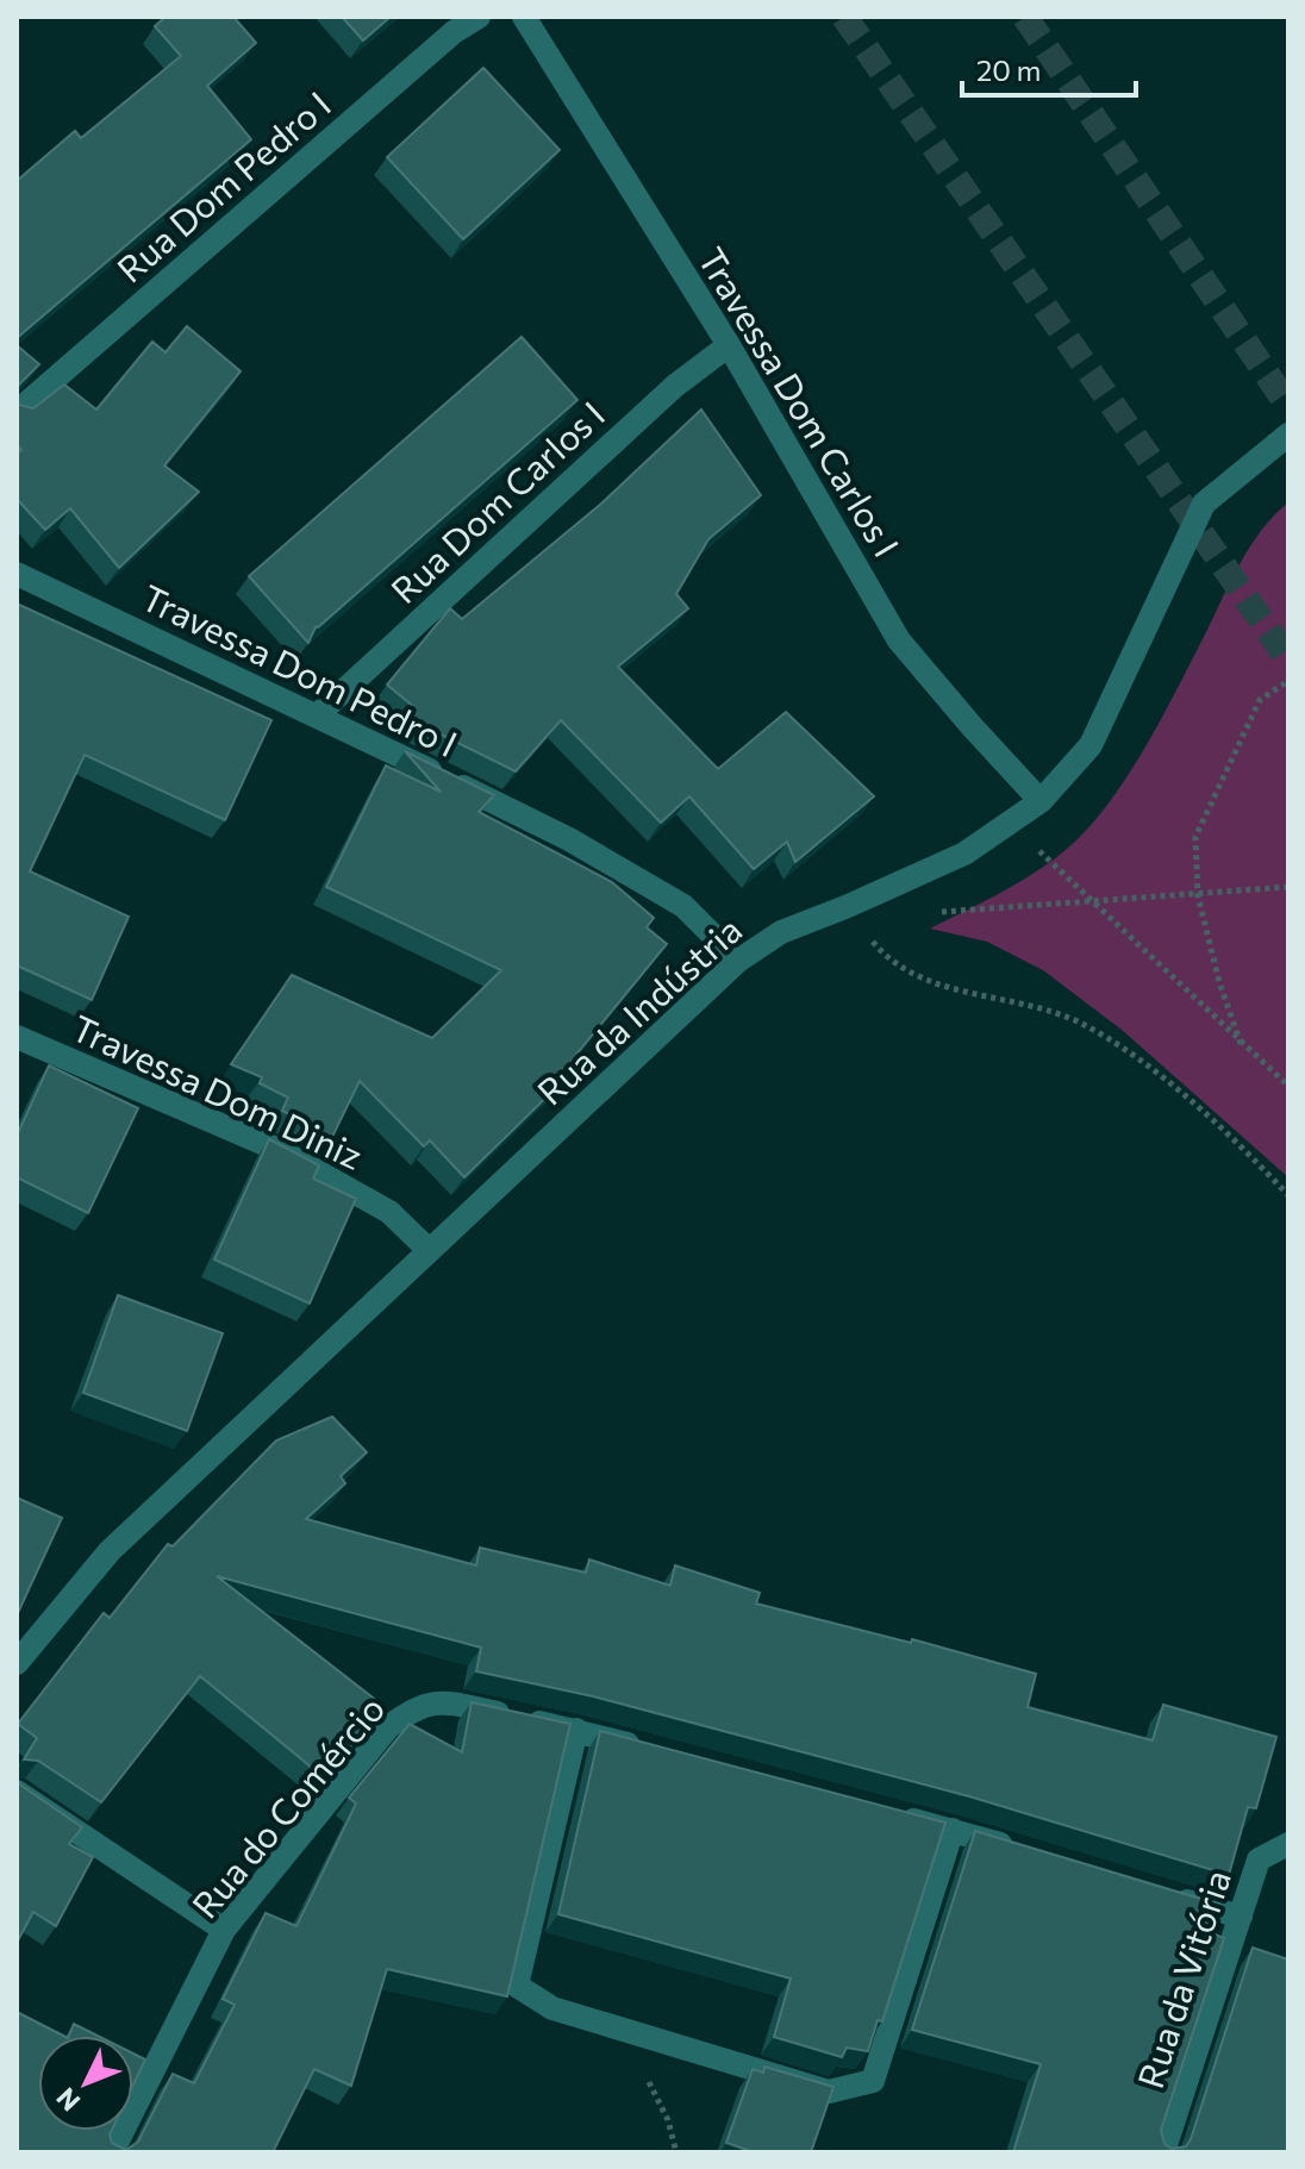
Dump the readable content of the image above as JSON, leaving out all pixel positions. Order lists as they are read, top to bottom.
{
  "streets": {
    "street": [
      "Rua Dom Pedro I",
      "Travessa Dom Carlos I",
      "Rua Dom Carlos I",
      "Travessa Dom Pedro I",
      "Rua da Indústria",
      "Travessa Dom Diniz",
      "Rua do Comércio",
      "Rua da Vitória"
    ]
  },
  "crossings": [
    ["Travessa Dom Carlos I", "Rua Dom Carlos I"],
    ["Travessa Dom Carlos I", "Rua da Indústria"],
    ["Rua Dom Carlos I", "Travessa Dom Pedro I"],
    ["Travessa Dom Pedro I", "Rua da Indústria"],
    ["Rua da Indústria", "Travessa Dom Diniz"]
  ],
  "scale_bar": "20 m",
  "north": "bottom left"
}
